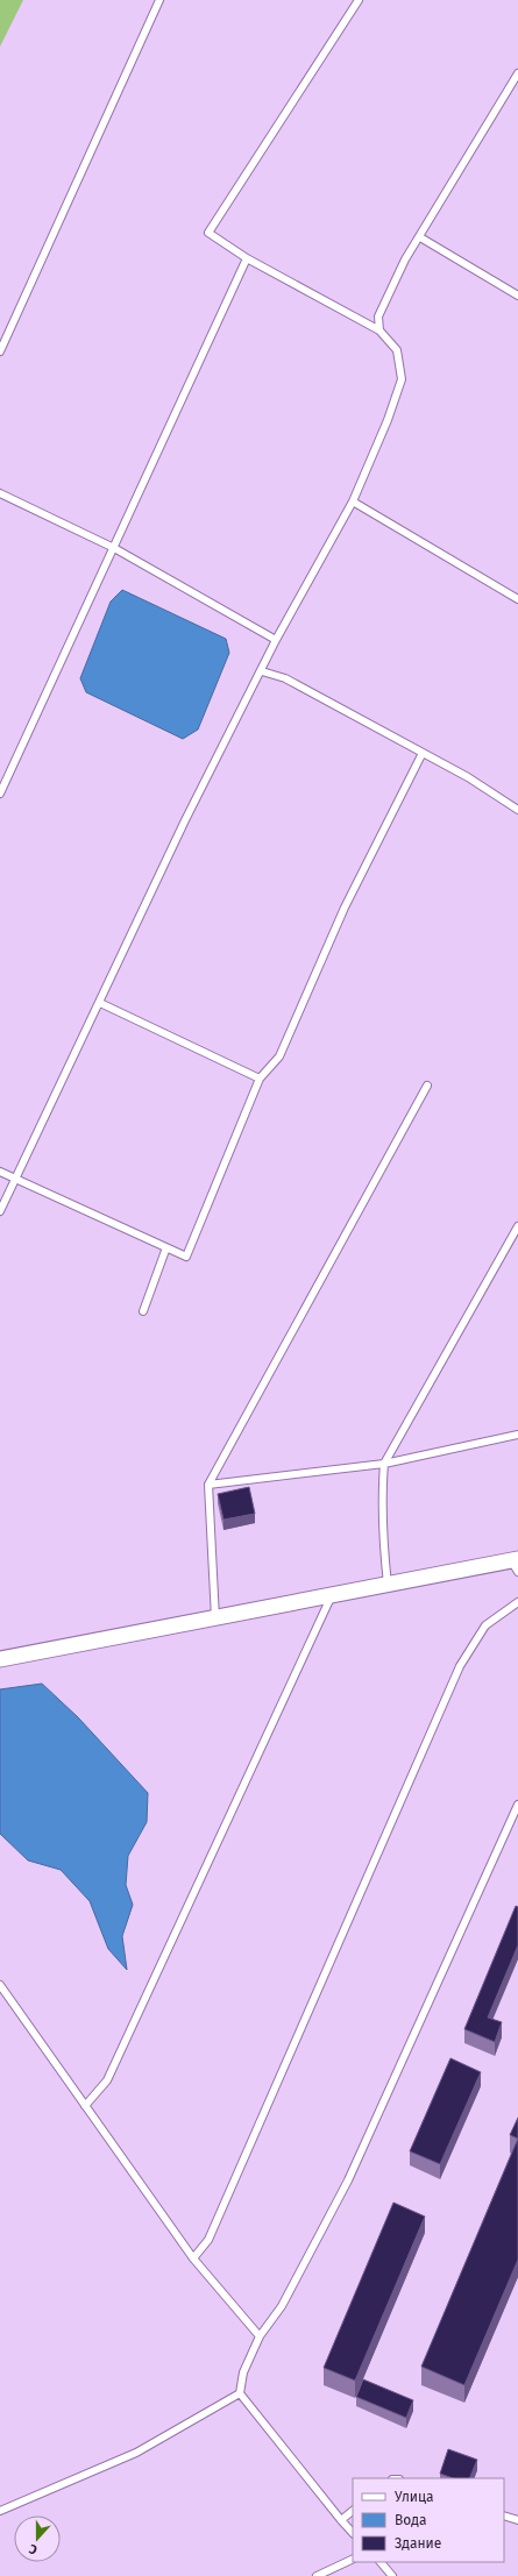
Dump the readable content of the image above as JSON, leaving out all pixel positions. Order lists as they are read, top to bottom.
{
  "legend": ["Улица", "Вода", "Здание"],
  "north": "bottom"
}
